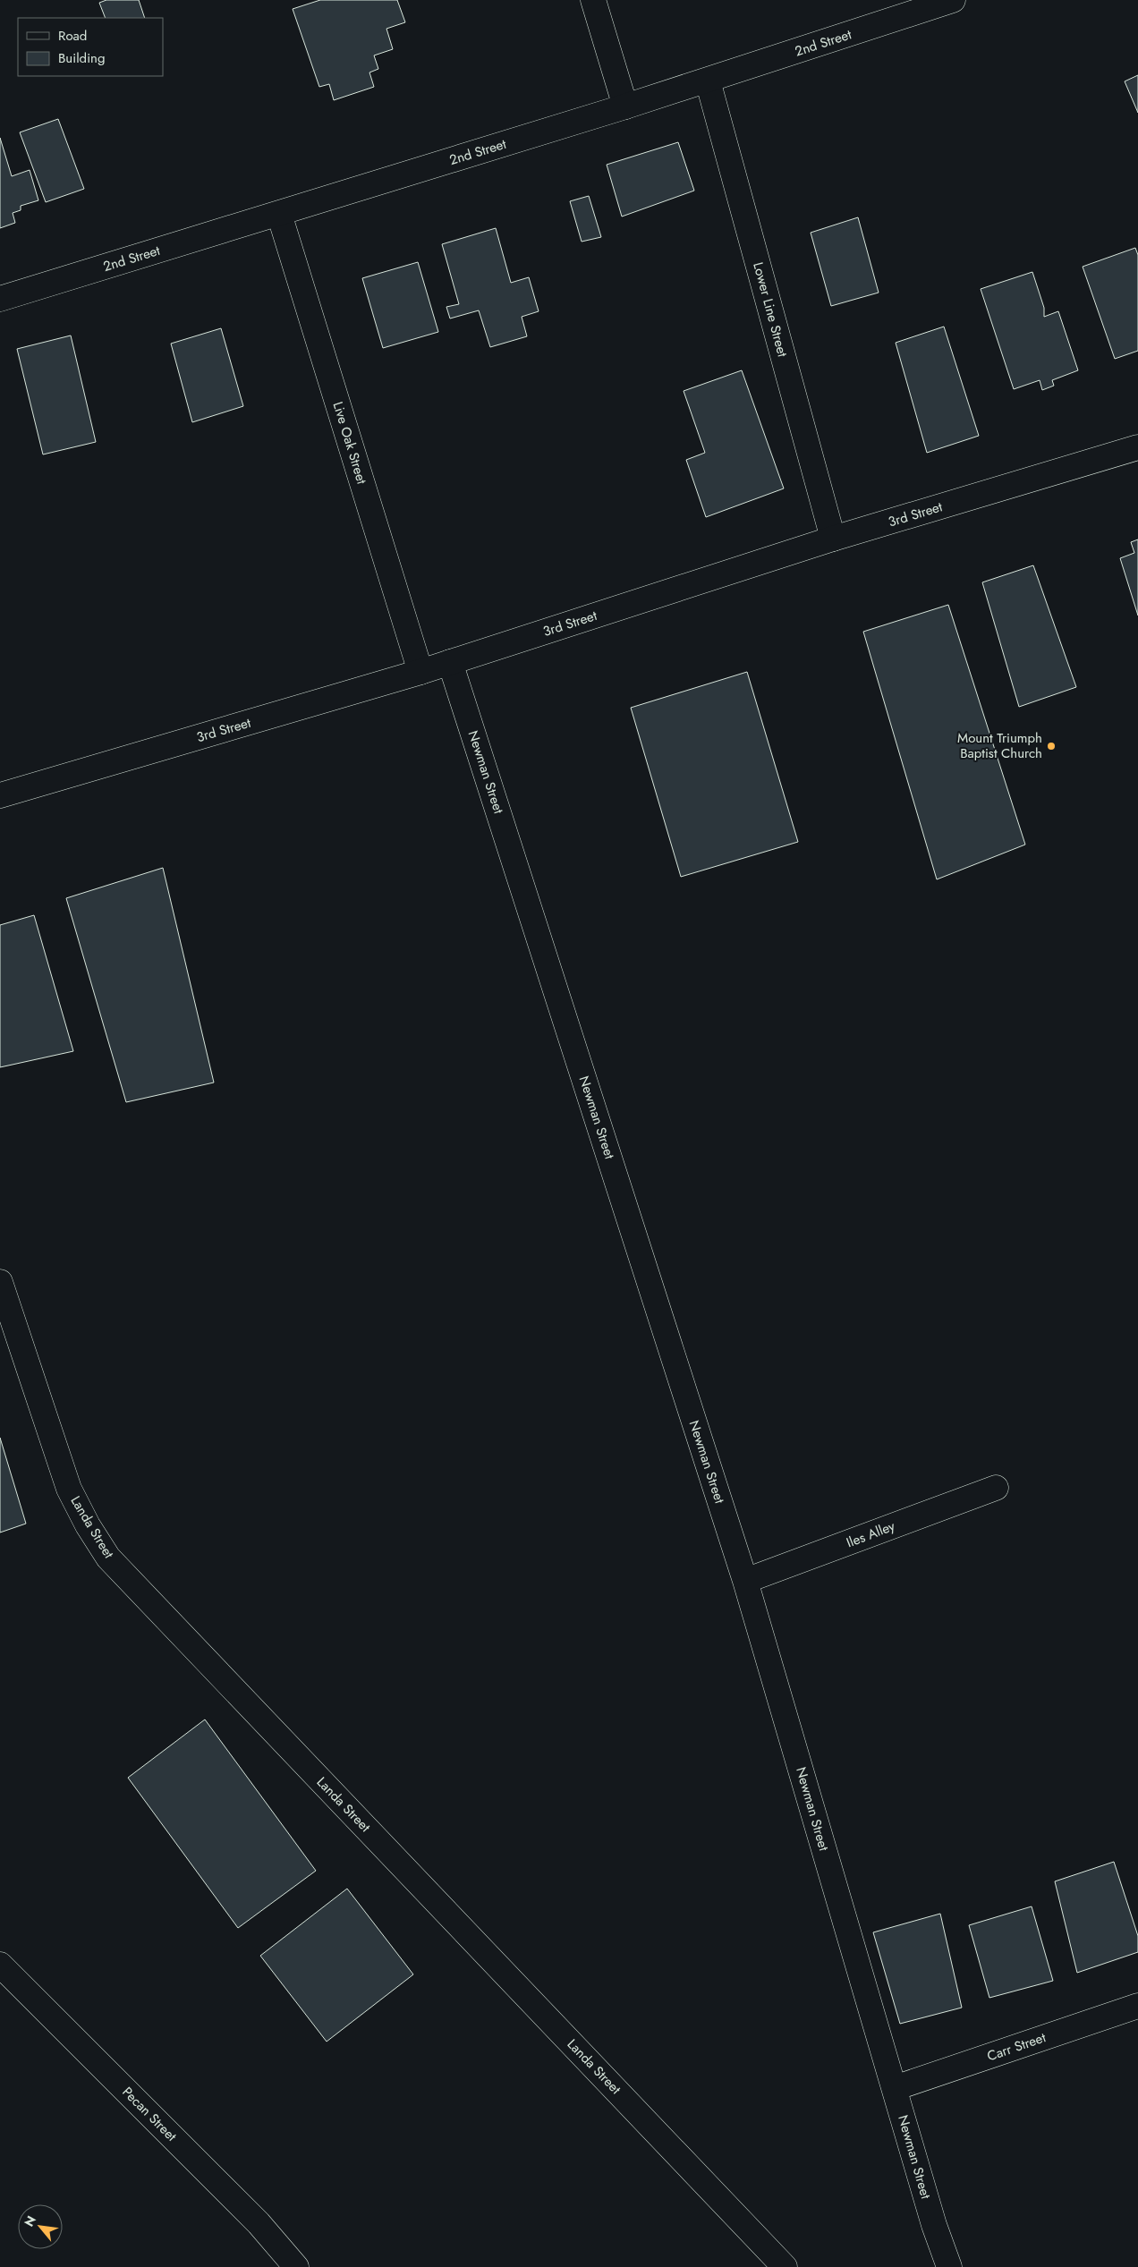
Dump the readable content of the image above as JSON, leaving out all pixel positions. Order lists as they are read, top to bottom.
{
  "streets": {
    "street": [
      "2nd Street",
      "Lower Line Street",
      "Live Oak Street",
      "3rd Street",
      "Newman Street",
      "Landa Street",
      "Iles Alley",
      "Carr Street",
      "Pecan Street"
    ]
  },
  "crossings": [
    ["2nd Street", "Lower Line Street"],
    ["2nd Street", "Live Oak Street"],
    ["Lower Line Street", "3rd Street"],
    ["Live Oak Street", "3rd Street"],
    ["3rd Street", "Newman Street"],
    ["Newman Street", "Iles Alley"],
    ["Newman Street", "Carr Street"]
  ],
  "places": ["Mount Triumph Baptist Church"],
  "legend": ["Road", "Building"],
  "north": "top left"
}
